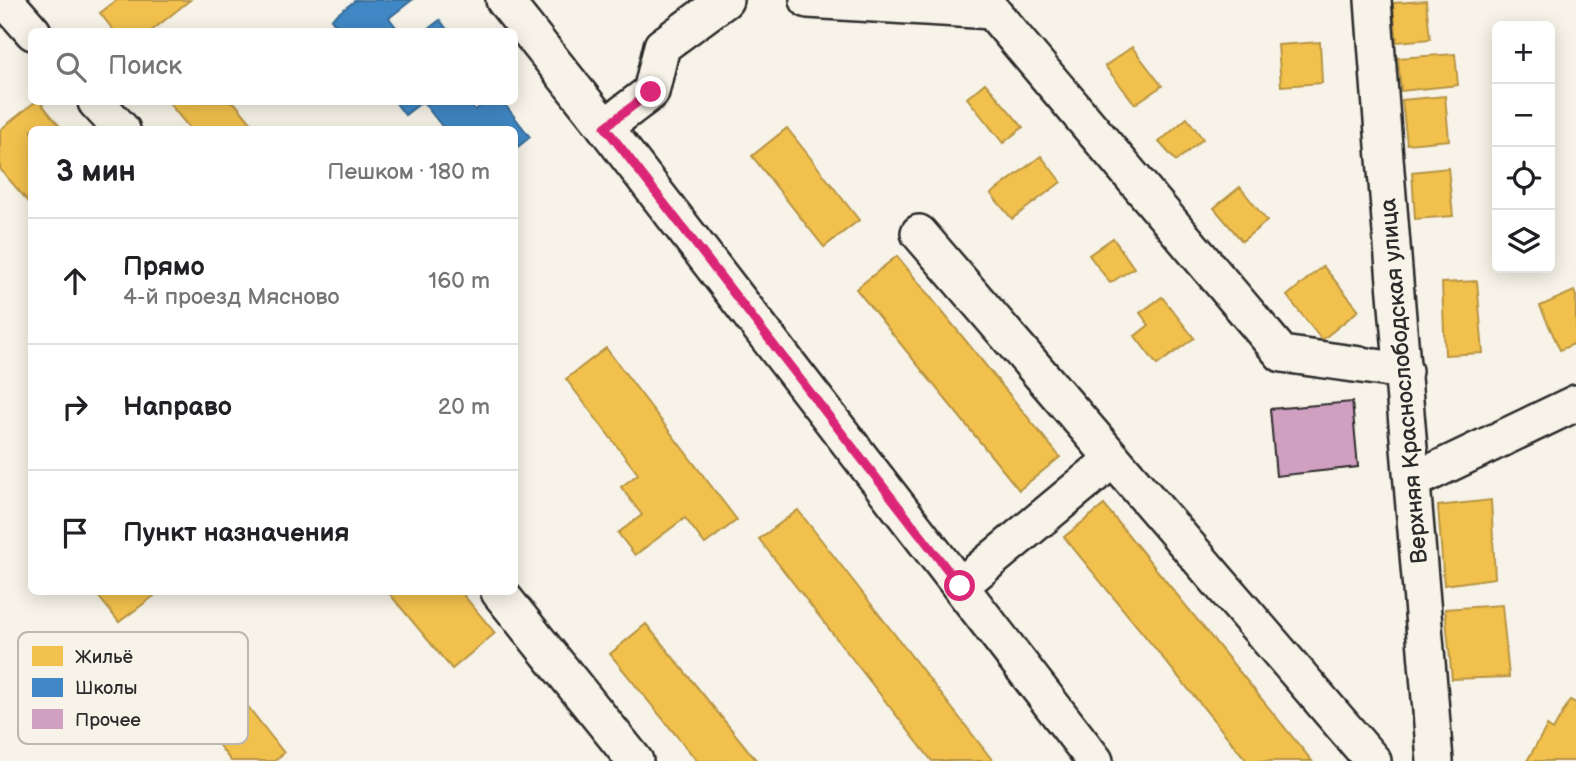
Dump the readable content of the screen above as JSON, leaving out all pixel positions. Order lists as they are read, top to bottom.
{
  "streets": {
    "street": ["Верхняя Краснослободская улица"]
  },
  "legend": ["Жильё", "Школы", "Прочее"],
  "page": {
    "map_buttons": ["+", "−"],
    "search": "Поиск",
    "heading": ["3 мин", "Пешком · 180 m"],
    "list": [
      ["Прямо", "4-й проезд Мясново", "160 m"],
      ["Направо", "20 m"],
      "Пункт назначения"
    ]
  }
}
